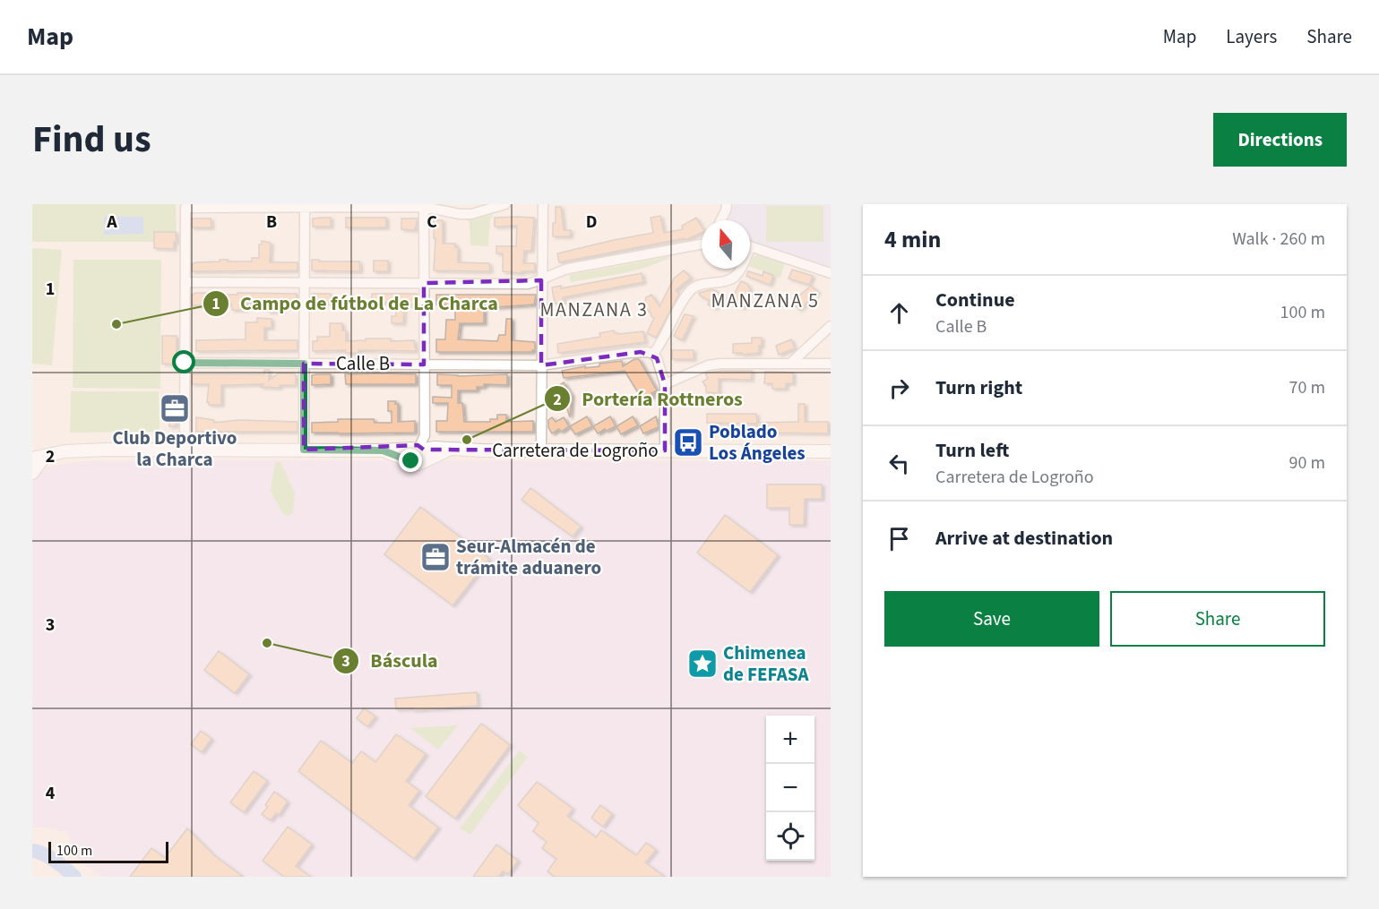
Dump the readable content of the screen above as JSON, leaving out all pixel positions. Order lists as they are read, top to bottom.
{
  "streets": {
    "main road": ["Carretera de Logroño"],
    "street": ["Calle B"]
  },
  "districts": ["MANZANA 5", "MANZANA 3"],
  "places": {
    "other": ["Campo de fútbol de La Charca", "Portería Rottneros", "Báscula"],
    "office": ["Club Deportivo la Charca", "Seur-Almacén de trámite aduanero"],
    "bus stop": ["Poblado Los Ángeles"],
    "place": ["Chimenea de FEFASA"]
  },
  "scale_bar": "100 m",
  "north": "top",
  "page": {
    "header": "Map",
    "nav": ["Map", "Layers", "Share"],
    "title": "Find us",
    "buttons": [
      "Directions",
      ["Save", "Share"]
    ],
    "heading": ["4 min", "Walk · 260 m"],
    "list": [
      ["Continue", "Calle B", "100 m"],
      ["Turn right", "70 m"],
      ["Turn left", "Carretera de Logroño", "90 m"],
      "Arrive at destination"
    ],
    "map_buttons": ["+", "−"],
    "scale": "100 m"
  },
  "grid": {
    "columns": [
      "A",
      "B",
      "C",
      "D"
    ],
    "rows": [
      "1",
      "2",
      "3",
      "4"
    ]
  }
}
